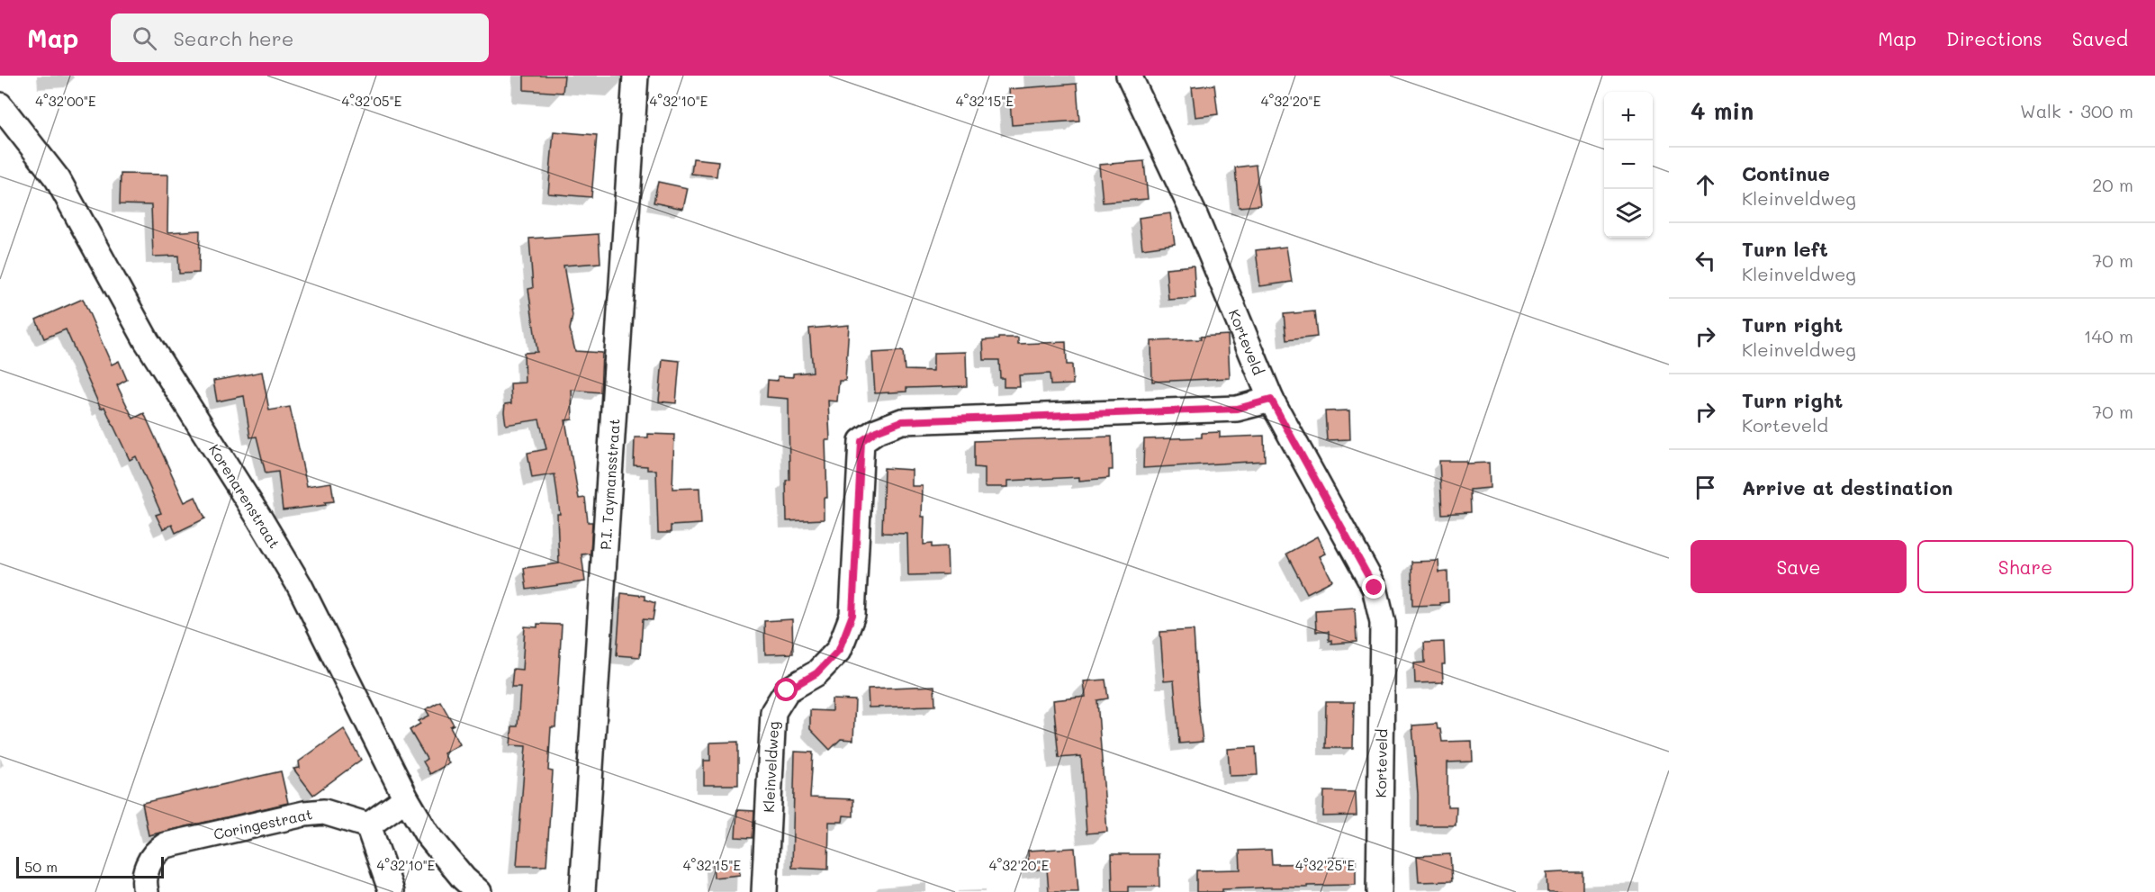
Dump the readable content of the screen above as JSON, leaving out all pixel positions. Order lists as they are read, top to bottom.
{
  "streets": {
    "street": [
      "Korteveld",
      "P.I. Taymansstraat",
      "Korenarenstraat",
      "Kleinveldweg",
      "Coringestraat"
    ]
  },
  "crossings": [
    ["Korteveld", "Kleinveldweg"]
  ],
  "scale_bar": "50 m",
  "page": {
    "header": "Map",
    "search": "Search here",
    "nav": ["Map", "Directions", "Saved"],
    "heading": ["4 min", "Walk · 300 m"],
    "map_buttons": ["+", "−"],
    "list": [
      ["Continue", "Kleinveldweg", "20 m"],
      ["Turn left", "Kleinveldweg", "70 m"],
      ["Turn right", "Kleinveldweg", "140 m"],
      ["Turn right", "Korteveld", "70 m"],
      "Arrive at destination"
    ],
    "buttons": ["Save", "Share"],
    "scale": "50 m"
  },
  "coordinates": [
    "4°32'00\"E",
    "4°32'05\"E",
    "4°32'10\"E",
    "4°32'15\"E",
    "4°32'20\"E",
    "4°32'25\"E"
  ]
}
